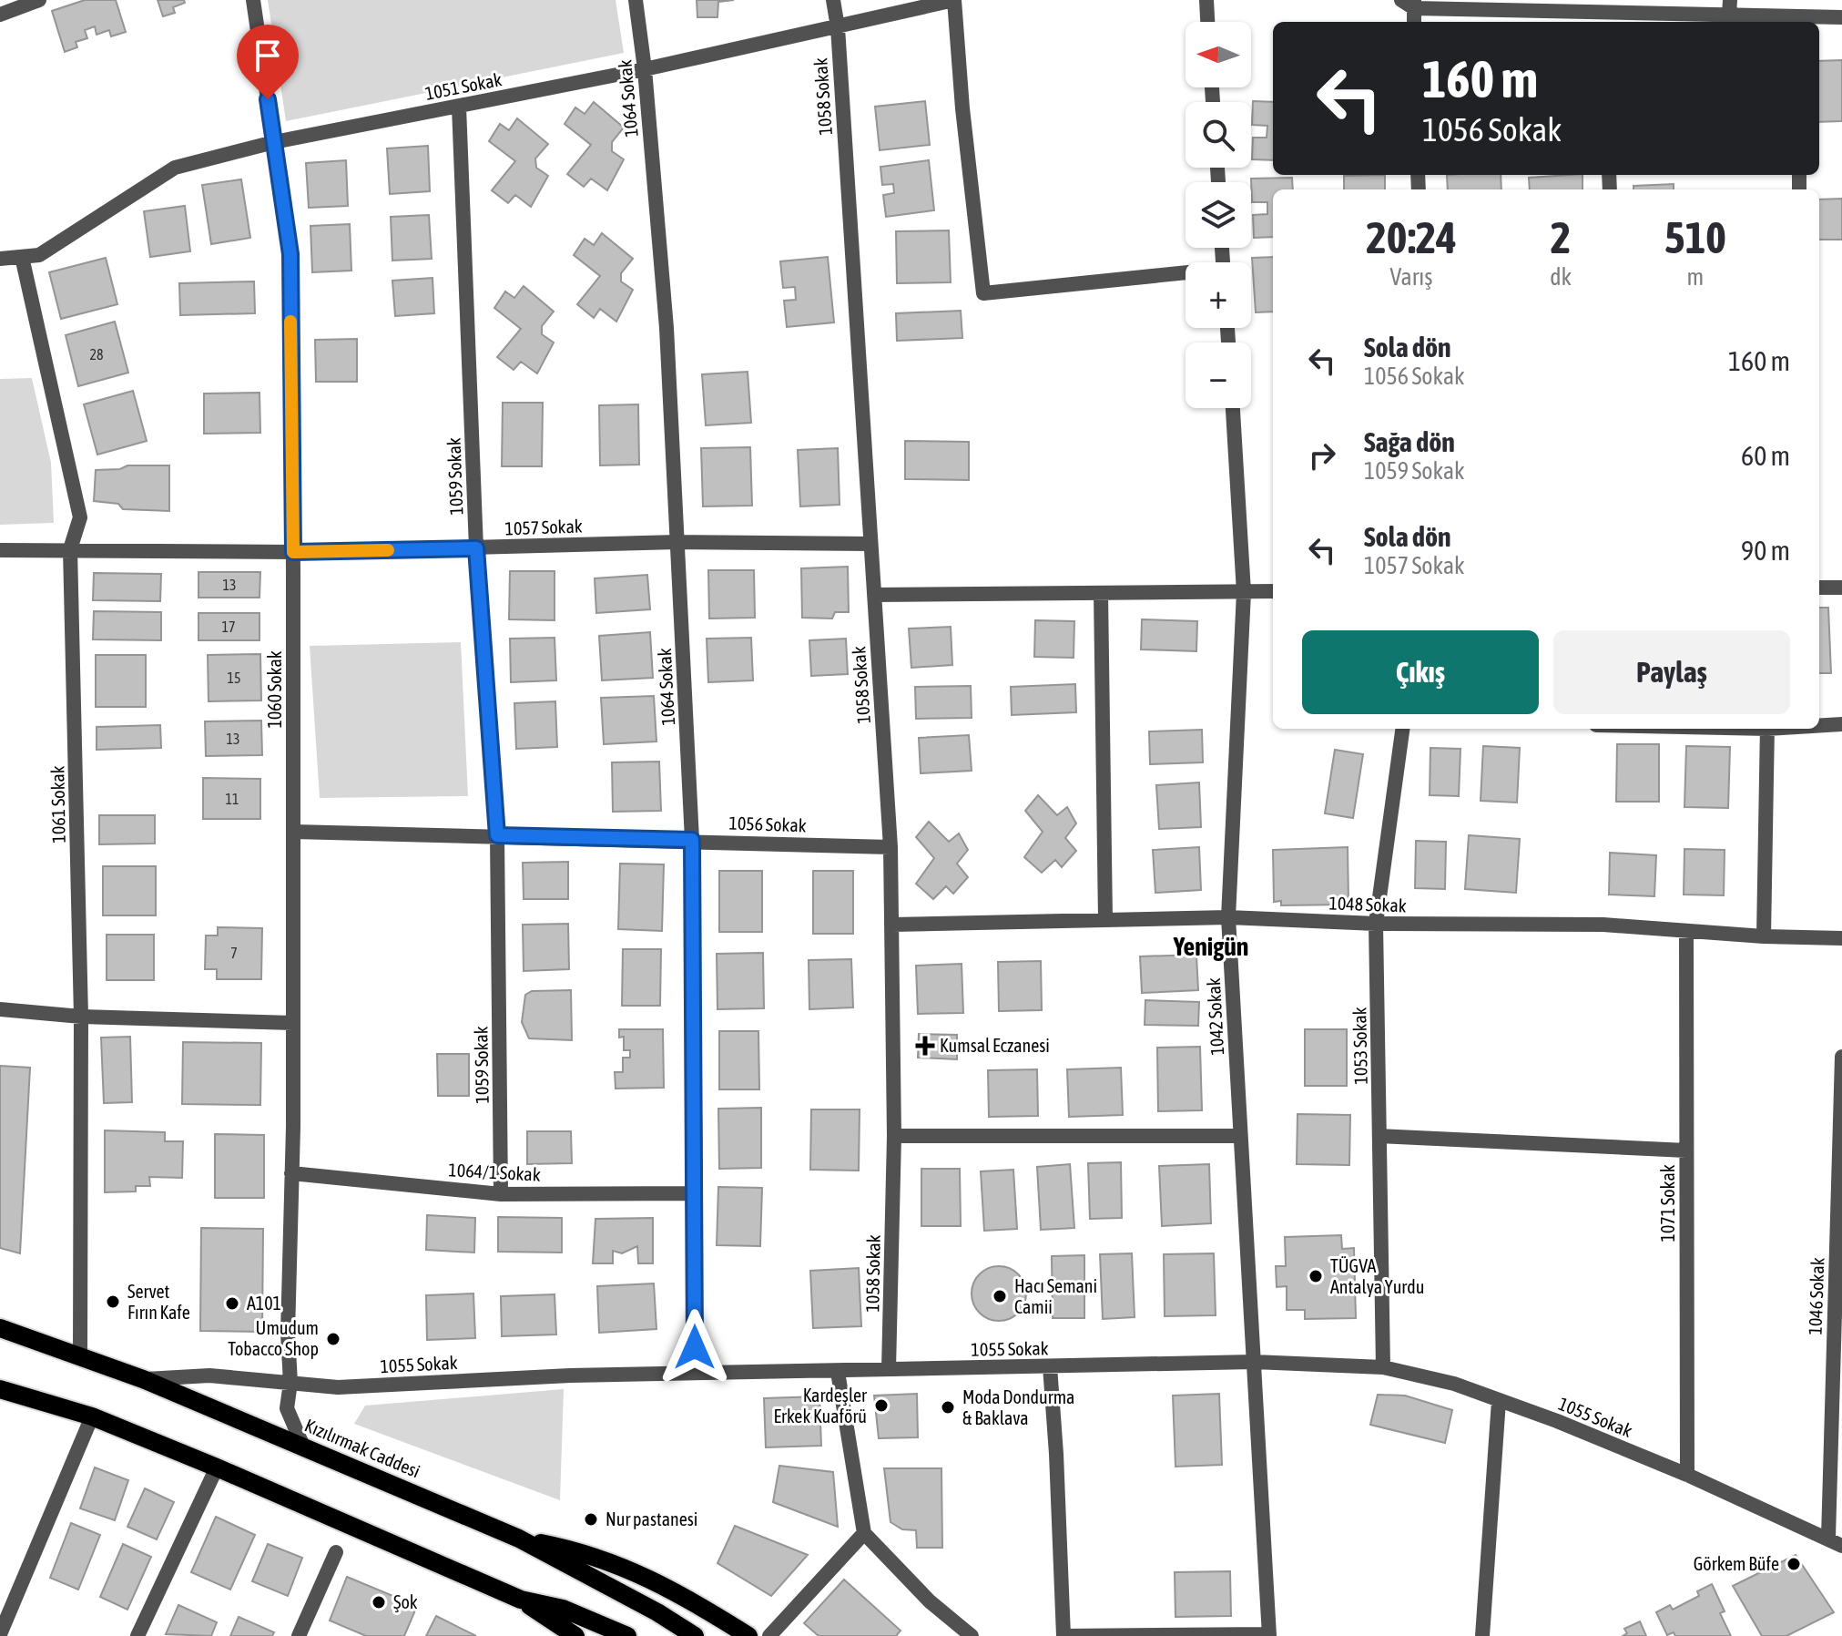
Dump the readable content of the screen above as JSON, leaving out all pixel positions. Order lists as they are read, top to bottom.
{
  "streets": {
    "main road": ["Kızılırmak Caddesi"],
    "street": [
      "1051 Sokak",
      "1058 Sokak",
      "1064 Sokak",
      "1059 Sokak",
      "1057 Sokak",
      "1060 Sokak",
      "1061 Sokak",
      "1056 Sokak",
      "1048 Sokak",
      "1042 Sokak",
      "1053 Sokak",
      "1064/1 Sokak",
      "1071 Sokak",
      "1046 Sokak",
      "1055 Sokak"
    ]
  },
  "crossings": [
    ["1051 Sokak", "1058 Sokak"],
    ["1051 Sokak", "1064 Sokak"],
    ["1051 Sokak", "1059 Sokak"],
    ["1051 Sokak", "1060 Sokak"],
    ["1051 Sokak", "1061 Sokak"],
    ["1058 Sokak", "1057 Sokak"],
    ["1058 Sokak", "1056 Sokak"],
    ["1058 Sokak", "1048 Sokak"],
    ["1058 Sokak", "1055 Sokak"],
    ["1064 Sokak", "1057 Sokak"],
    ["1064 Sokak", "1056 Sokak"],
    ["1064 Sokak", "1064/1 Sokak"],
    ["1064 Sokak", "1055 Sokak"],
    ["1059 Sokak", "1057 Sokak"],
    ["1059 Sokak", "1056 Sokak"],
    ["1059 Sokak", "1064/1 Sokak"],
    ["1057 Sokak", "1060 Sokak"],
    ["1057 Sokak", "1061 Sokak"],
    ["1060 Sokak", "1056 Sokak"],
    ["1060 Sokak", "1064/1 Sokak"],
    ["1060 Sokak", "1055 Sokak"],
    ["1060 Sokak", "Kızılırmak Caddesi"],
    ["1061 Sokak", "Kızılırmak Caddesi"],
    ["1048 Sokak", "1042 Sokak"],
    ["1048 Sokak", "1053 Sokak"],
    ["1048 Sokak", "1071 Sokak"],
    ["1042 Sokak", "1055 Sokak"],
    ["1053 Sokak", "1055 Sokak"],
    ["1071 Sokak", "1055 Sokak"],
    ["1046 Sokak", "1055 Sokak"],
    ["1055 Sokak", "Kızılırmak Caddesi"]
  ],
  "districts": ["Yenigün"],
  "places": {
    "health": ["Kumsal Eczanesi"],
    "other": [
      "TÜGVA Antalya Yurdu",
      "Hacı Semani Camii",
      "Servet Fırın Kafe",
      "A101",
      "Umudum Tobacco Shop",
      "Kardeşler Erkek Kuaförü",
      "Moda Dondurma & Baklava",
      "Nur pastanesi",
      "Görkem Büfe",
      "Şok"
    ]
  },
  "house_numbers": [
    "28",
    "13",
    "17",
    "15",
    "13",
    "11",
    "7"
  ],
  "north": "left",
  "page": {
    "map_buttons": ["+", "−"],
    "turn": ["160 m", "1056 Sokak"],
    "eta": [
      "20:24",
      "Varış",
      "2",
      "dk",
      "510",
      "m"
    ],
    "list": [
      {
        "name": "Sola dön",
        "note": "1056 Sokak",
        "value": "160 m"
      },
      {
        "name": "Sağa dön",
        "note": "1059 Sokak",
        "value": "60 m"
      },
      {
        "name": "Sola dön",
        "note": "1057 Sokak",
        "value": "90 m"
      }
    ],
    "buttons": ["Çıkış", "Paylaş"]
  }
}
